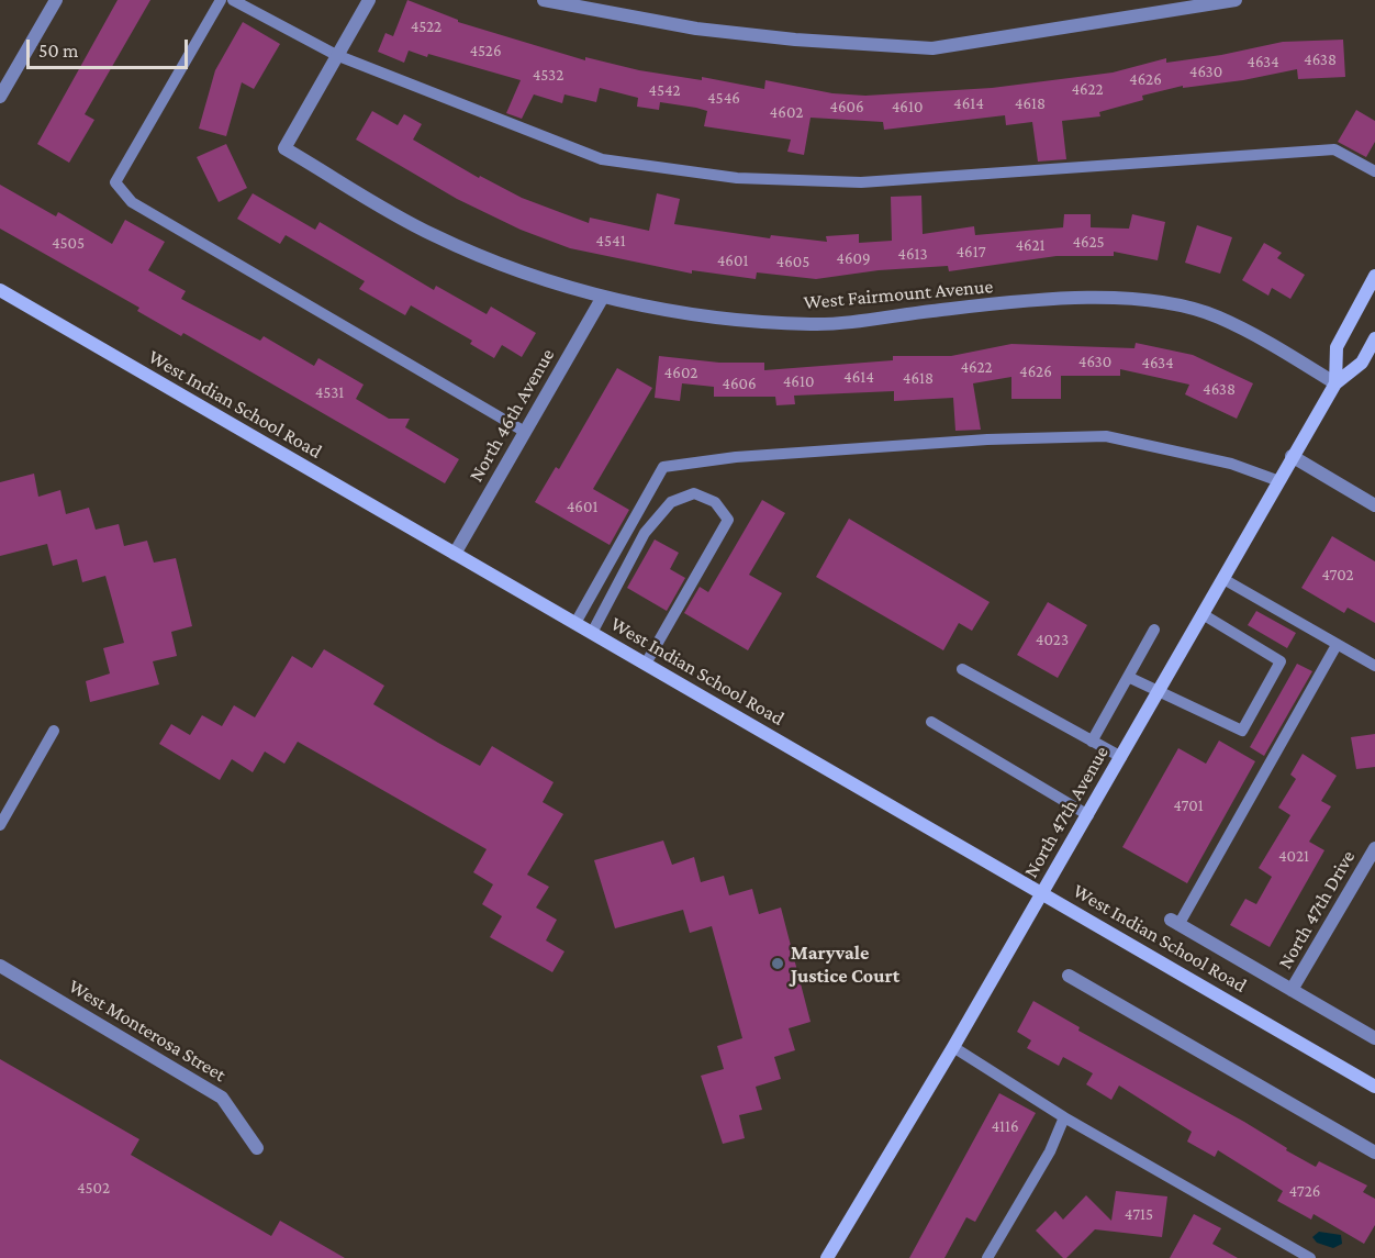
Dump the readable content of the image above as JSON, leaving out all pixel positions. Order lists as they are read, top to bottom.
{
  "streets": {
    "main road": ["West Indian School Road", "North 47th Avenue"],
    "street": [
      "West Fairmount Avenue",
      "North 46th Avenue",
      "North 47th Drive",
      "West Monterosa Street"
    ]
  },
  "crossings": [
    ["West Fairmount Avenue", "North 46th Avenue"],
    ["West Fairmount Avenue", "North 47th Avenue"],
    ["West Indian School Road", "North 46th Avenue"],
    ["West Indian School Road", "North 47th Avenue"],
    ["West Indian School Road", "North 47th Drive"]
  ],
  "places": ["Maryvale Justice Court"],
  "house_numbers": [
    "4522",
    "4526",
    "4638",
    "4634",
    "4630",
    "4532",
    "4626",
    "4622",
    "4542",
    "4546",
    "4614",
    "4618",
    "4606",
    "4610",
    "4602",
    "4541",
    "4625",
    "4505",
    "4621",
    "4617",
    "4613",
    "4609",
    "4601",
    "4605",
    "4630",
    "4634",
    "4622",
    "4626",
    "4602",
    "4614",
    "4618",
    "4610",
    "4606",
    "4638",
    "4531",
    "4601",
    "4702",
    "4023",
    "4701",
    "4021",
    "4116",
    "4502",
    "4726",
    "4715"
  ],
  "scale_bar": "50 m"
}
